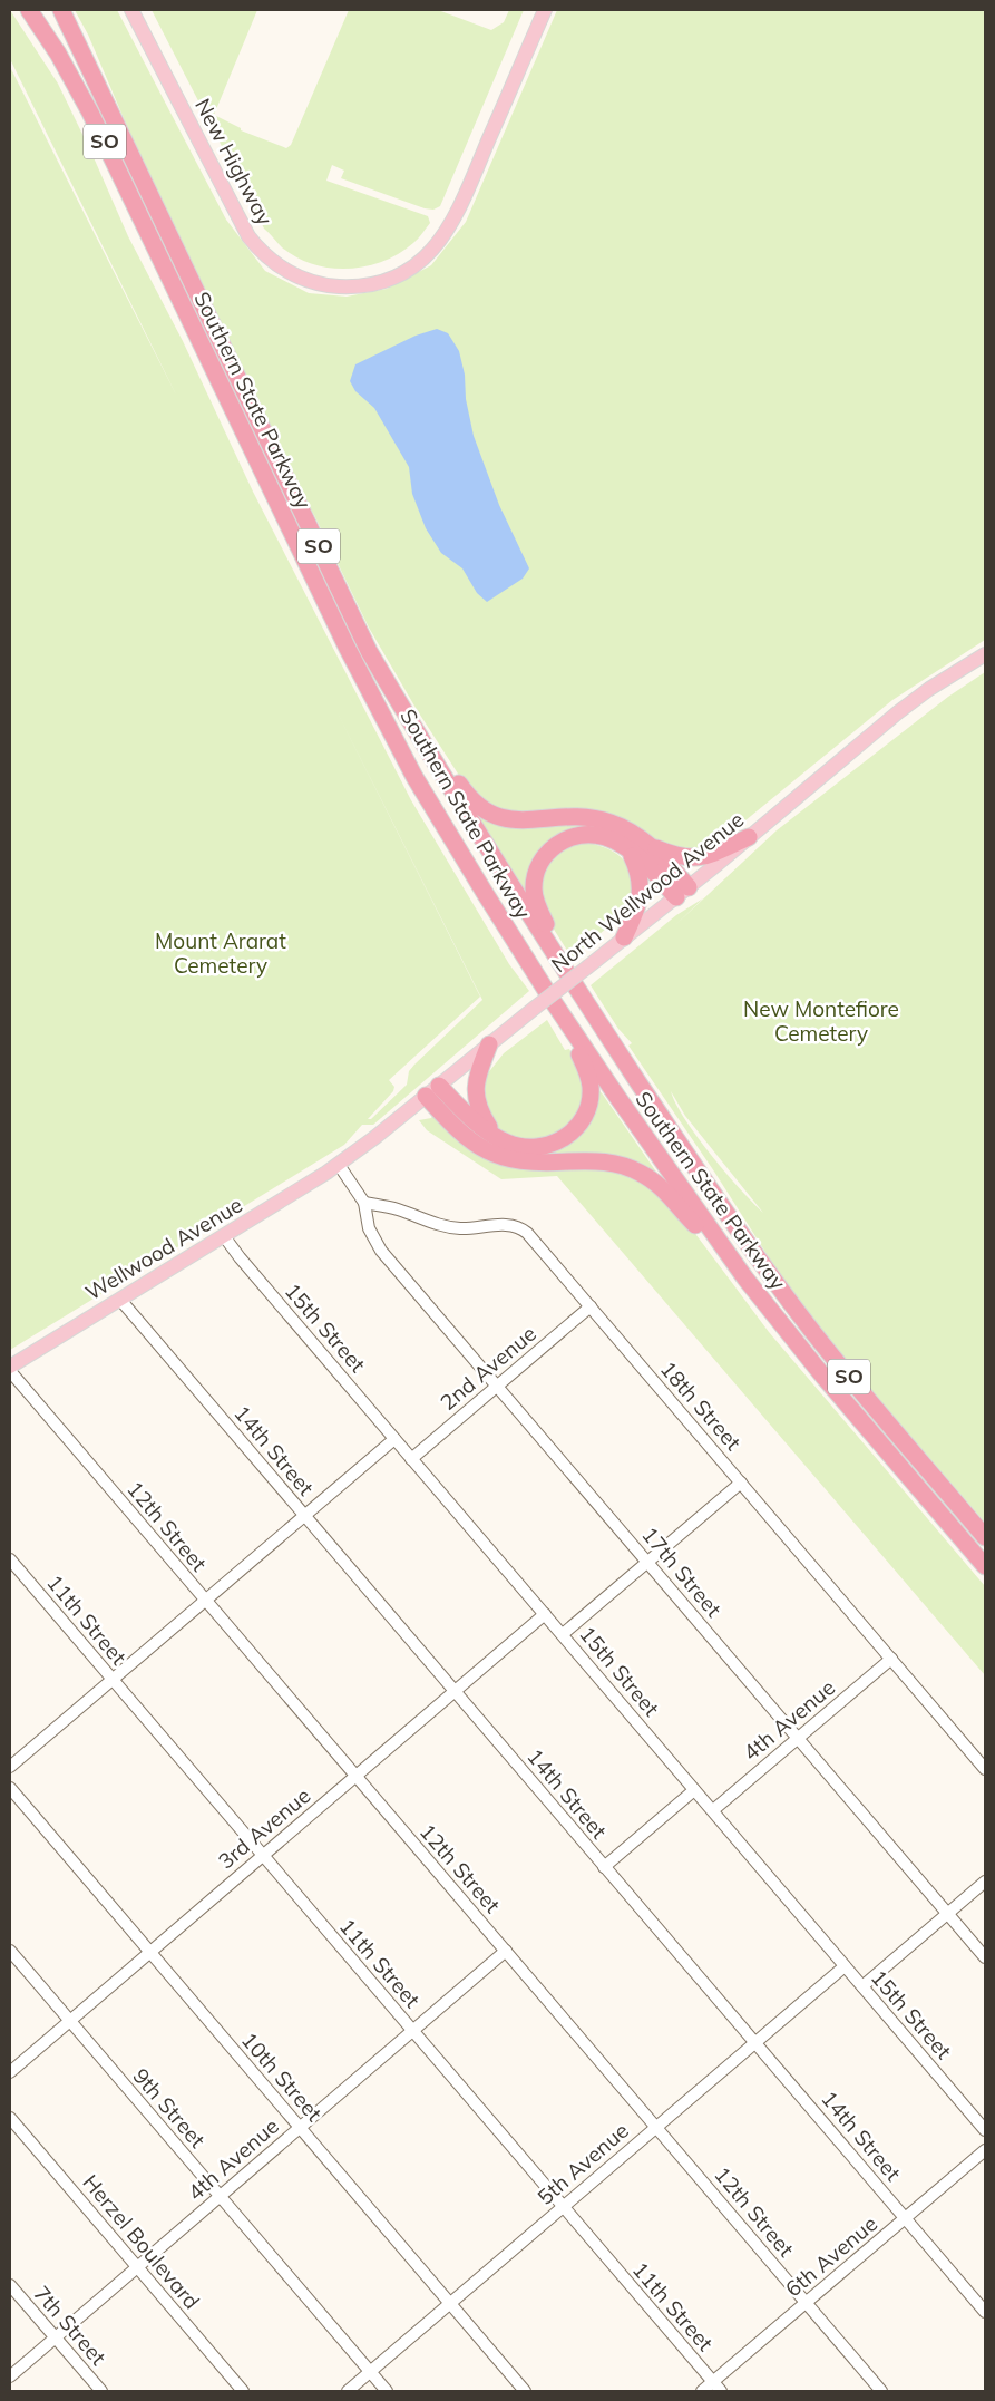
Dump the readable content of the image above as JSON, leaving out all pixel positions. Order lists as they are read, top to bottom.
{
  "streets": {
    "highway": ["SO", "Southern State Parkway"],
    "main road": ["New Highway", "North Wellwood Avenue", "Wellwood Avenue"],
    "street": [
      "15th Street",
      "2nd Avenue",
      "18th Street",
      "14th Street",
      "12th Street",
      "17th Street",
      "11th Street",
      "4th Avenue",
      "3rd Avenue",
      "10th Street",
      "9th Street",
      "5th Avenue",
      "Herzel Boulevard",
      "6th Avenue",
      "7th Street"
    ]
  },
  "crossings": [
    ["North Wellwood Avenue", "Wellwood Avenue"],
    ["Wellwood Avenue", "15th Street"],
    ["Wellwood Avenue", "14th Street"],
    ["Wellwood Avenue", "12th Street"],
    ["15th Street", "2nd Avenue"],
    ["15th Street", "4th Avenue"],
    ["15th Street", "3rd Avenue"],
    ["15th Street", "5th Avenue"],
    ["2nd Avenue", "18th Street"],
    ["2nd Avenue", "17th Street"],
    ["18th Street", "17th Street"],
    ["18th Street", "4th Avenue"],
    ["14th Street", "3rd Avenue"],
    ["14th Street", "5th Avenue"],
    ["14th Street", "6th Avenue"],
    ["12th Street", "4th Avenue"],
    ["12th Street", "3rd Avenue"],
    ["12th Street", "5th Avenue"],
    ["12th Street", "6th Avenue"],
    ["17th Street", "4th Avenue"],
    ["11th Street", "4th Avenue"],
    ["11th Street", "3rd Avenue"],
    ["11th Street", "5th Avenue"],
    ["11th Street", "6th Avenue"],
    ["4th Avenue", "10th Street"],
    ["4th Avenue", "9th Street"],
    ["4th Avenue", "Herzel Boulevard"],
    ["4th Avenue", "7th Street"],
    ["3rd Avenue", "10th Street"],
    ["3rd Avenue", "9th Street"],
    ["10th Street", "5th Avenue"],
    ["9th Street", "5th Avenue"]
  ],
  "parks": ["Mount Ararat Cemetery", "New Montefiore Cemetery"]
}
